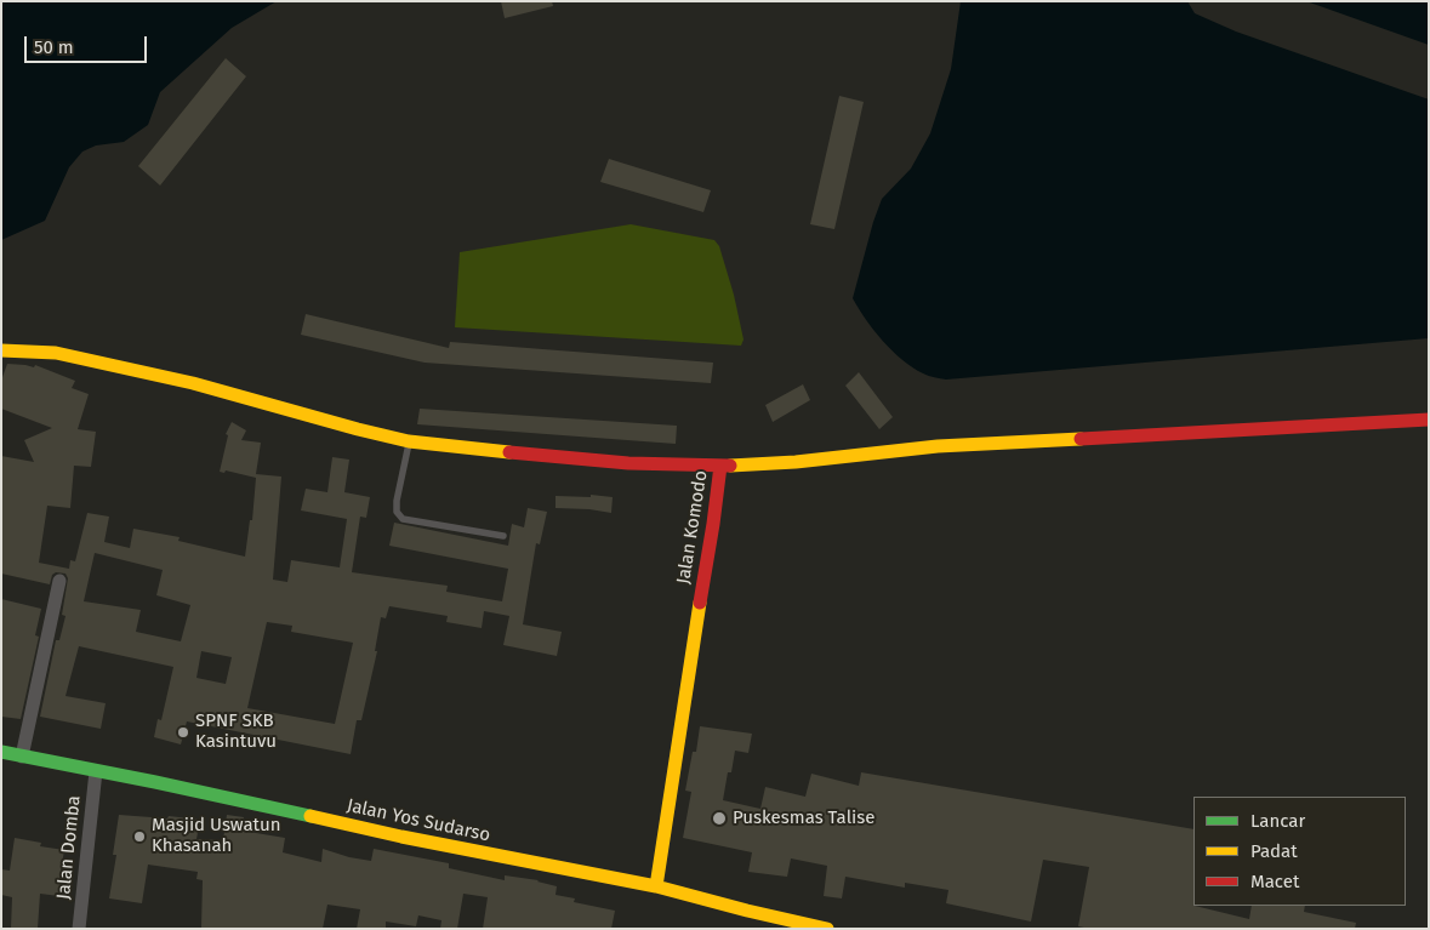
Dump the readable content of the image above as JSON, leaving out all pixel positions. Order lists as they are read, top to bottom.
{
  "streets": {
    "main road": ["Jalan Komodo", "Jalan Yos Sudarso"],
    "street": ["Jalan Domba"]
  },
  "crossings": [
    ["Jalan Komodo", "Jalan Yos Sudarso"],
    ["Jalan Yos Sudarso", "Jalan Domba"]
  ],
  "places": ["SPNF SKB Kasintuvu", "Puskesmas Talise", "Masjid Uswatun Khasanah"],
  "legend": ["Lancar", "Padat", "Macet"],
  "scale_bar": "50 m"
}
